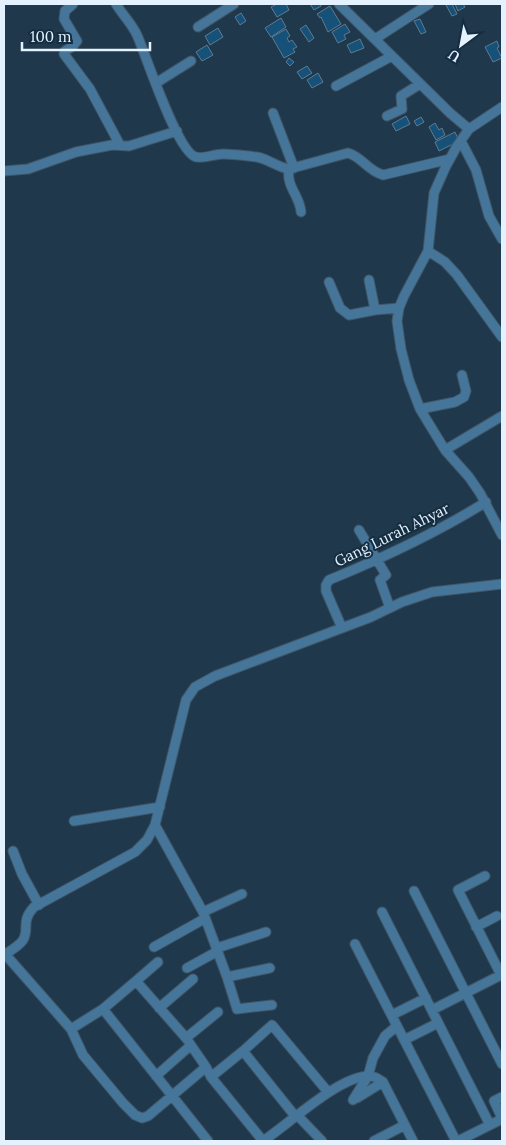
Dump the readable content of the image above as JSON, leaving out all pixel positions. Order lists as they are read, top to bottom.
{
  "streets": {
    "street": ["Gang Lurah Ahyar"]
  },
  "scale_bar": "100 m",
  "north": "bottom left"
}
